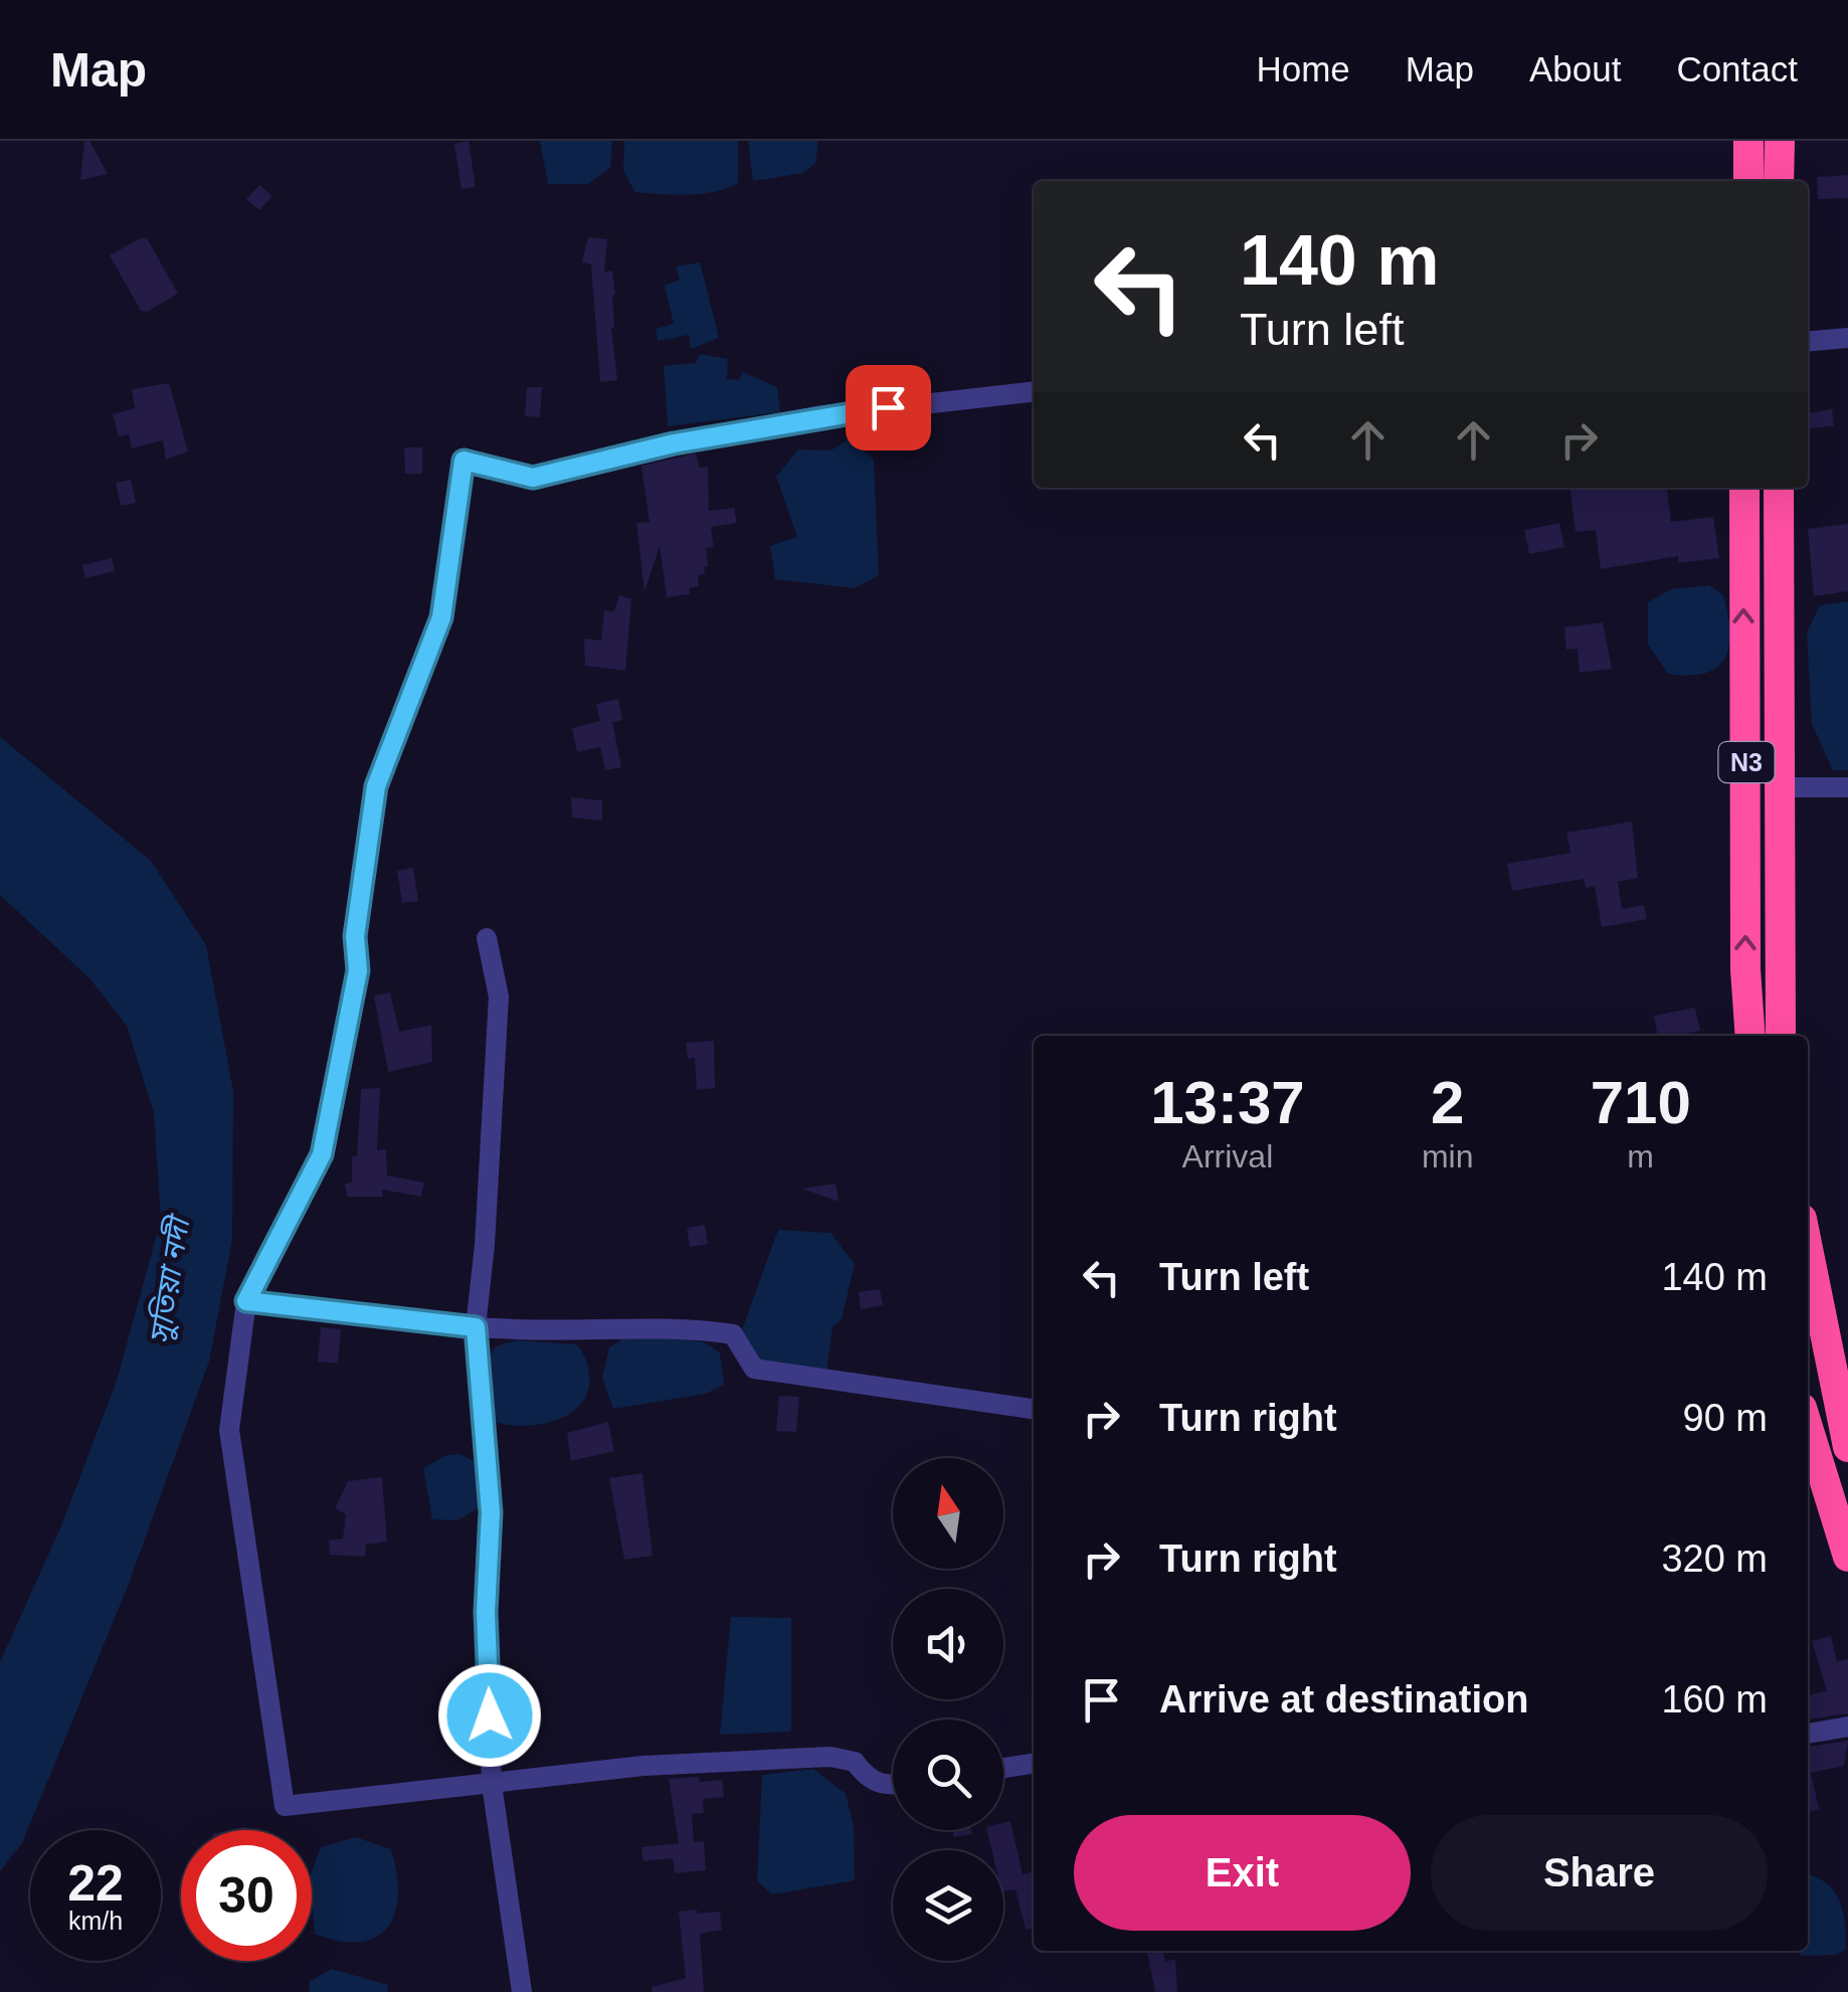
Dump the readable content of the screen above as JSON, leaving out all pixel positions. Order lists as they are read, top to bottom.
{
  "streets": {
    "highway": ["N3"]
  },
  "water": ["সুতিয়া নদী"],
  "north": "top",
  "page": {
    "header": "Map",
    "nav": [
      "Home",
      "Map",
      "About",
      "Contact"
    ],
    "turn": ["140 m", "Turn left"],
    "eta": [
      "13:37",
      "Arrival",
      "2",
      "min",
      "710",
      "m"
    ],
    "list": [
      {
        "name": "Turn left",
        "value": "140 m"
      },
      {
        "name": "Turn right",
        "value": "90 m"
      },
      {
        "name": "Turn right",
        "value": "320 m"
      },
      {
        "name": "Arrive at destination",
        "value": "160 m"
      }
    ],
    "buttons": ["Exit", "Share"],
    "speed": "22 km/h",
    "limit": "30"
  }
}
